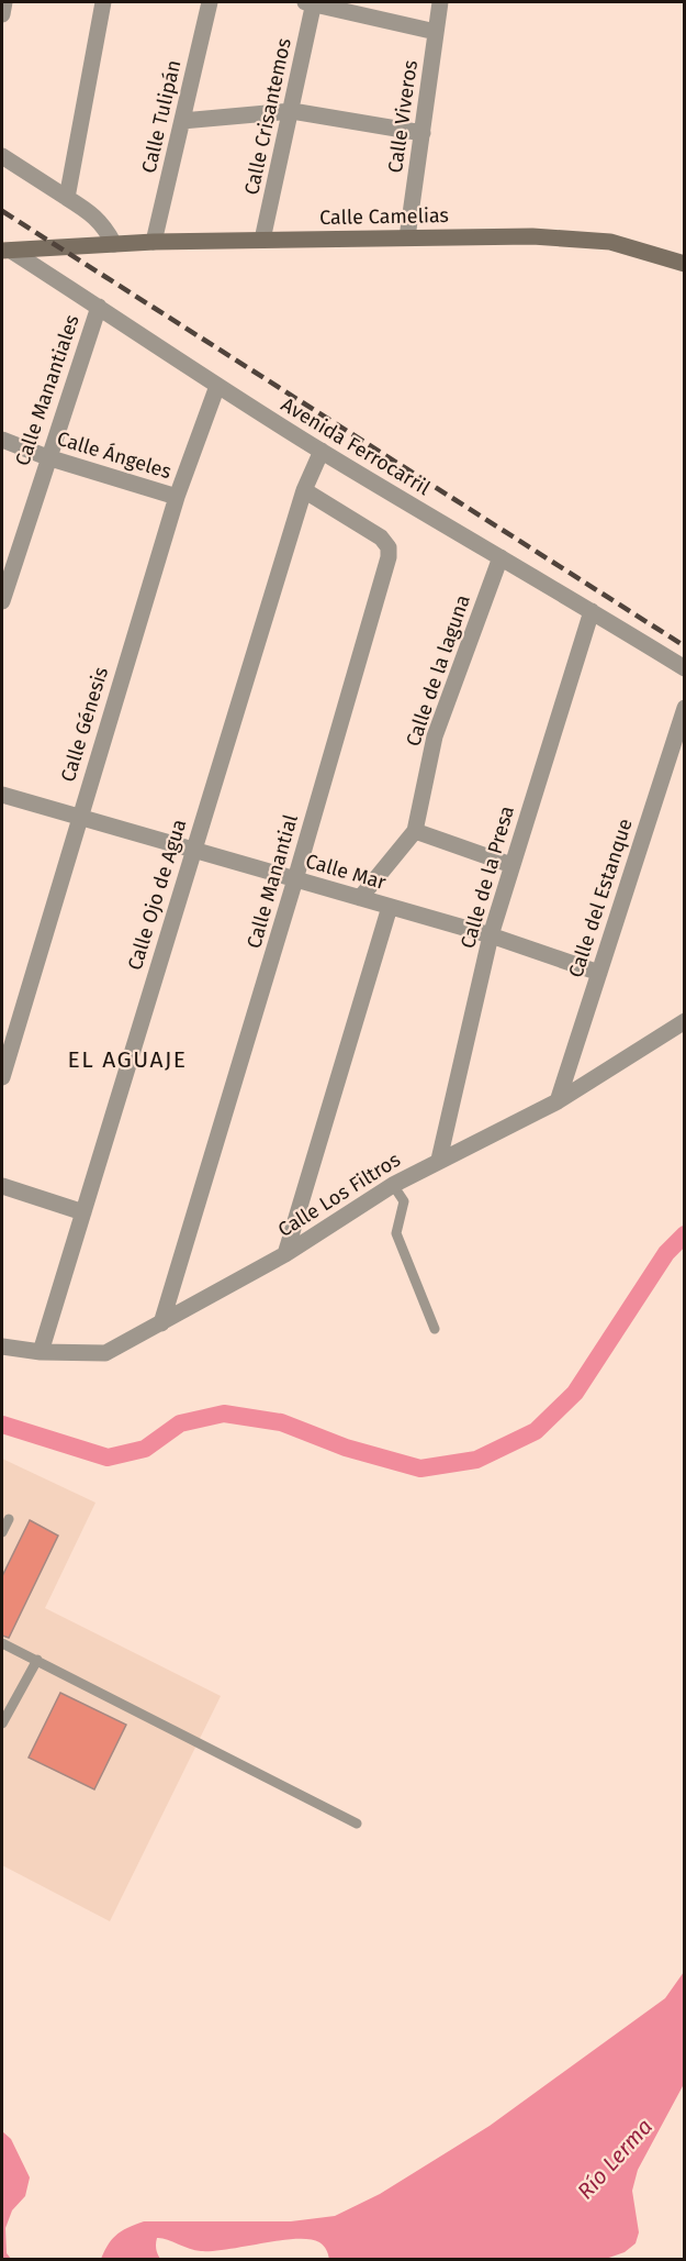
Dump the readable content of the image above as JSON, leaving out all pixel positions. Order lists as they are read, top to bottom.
{
  "streets": {
    "street": [
      "Calle Tulipán",
      "Calle Crisantemos",
      "Calle Viveros",
      "Calle Camelias",
      "Calle Manantiales",
      "Avenida Ferrocarril",
      "Calle Ángeles",
      "Calle de la laguna",
      "Calle Génesis",
      "Calle Mar",
      "Calle de la Presa",
      "Calle Manantial",
      "Calle Ojo de Agua",
      "Calle del Estanque",
      "Calle Los Filtros"
    ]
  },
  "crossings": [
    ["Calle Tulipán", "Calle Camelias"],
    ["Calle Crisantemos", "Calle Camelias"],
    ["Calle Viveros", "Calle Camelias"],
    ["Calle Camelias", "Avenida Ferrocarril"],
    ["Calle Manantiales", "Avenida Ferrocarril"],
    ["Calle Manantiales", "Calle Ángeles"],
    ["Avenida Ferrocarril", "Calle de la laguna"],
    ["Avenida Ferrocarril", "Calle Génesis"],
    ["Avenida Ferrocarril", "Calle de la Presa"],
    ["Avenida Ferrocarril", "Calle Ojo de Agua"],
    ["Calle Ángeles", "Calle Génesis"],
    ["Calle de la laguna", "Calle Mar"],
    ["Calle Génesis", "Calle Mar"],
    ["Calle Mar", "Calle de la Presa"],
    ["Calle Mar", "Calle Manantial"],
    ["Calle Mar", "Calle Ojo de Agua"],
    ["Calle Mar", "Calle del Estanque"],
    ["Calle de la Presa", "Calle Los Filtros"],
    ["Calle Manantial", "Calle Ojo de Agua"],
    ["Calle Manantial", "Calle Los Filtros"],
    ["Calle Ojo de Agua", "Calle Los Filtros"],
    ["Calle del Estanque", "Calle Los Filtros"]
  ],
  "districts": ["EL AGUAJE"],
  "water": ["Río Lerma"]
}
